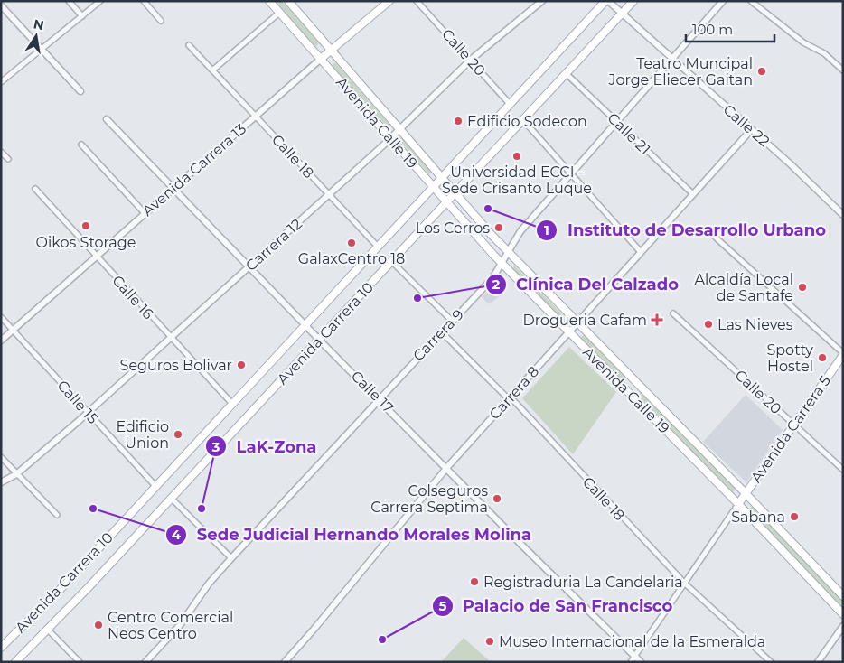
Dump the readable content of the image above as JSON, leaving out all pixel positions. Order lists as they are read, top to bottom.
{
  "streets": {
    "main road": [
      "Avenida Calle 19",
      "Avenida Carrera 13",
      "Avenida Carrera 10",
      "Avenida Carrera 5"
    ],
    "street": [
      "Calle 20",
      "Calle 22",
      "Calle 21",
      "Calle 18",
      "Carrera 12",
      "Calle 16",
      "Carrera 9",
      "Calle 17",
      "Carrera 8",
      "Calle 15"
    ]
  },
  "crossings": [
    ["Calle 20", "Carrera 12"],
    ["Calle 20", "Avenida Carrera 10"],
    ["Calle 20", "Avenida Carrera 5"],
    ["Avenida Calle 19", "Avenida Carrera 13"],
    ["Avenida Calle 19", "Carrera 12"],
    ["Avenida Calle 19", "Avenida Carrera 10"],
    ["Avenida Calle 19", "Carrera 9"],
    ["Avenida Calle 19", "Carrera 8"],
    ["Avenida Calle 19", "Avenida Carrera 5"],
    ["Calle 22", "Avenida Carrera 10"],
    ["Calle 22", "Carrera 9"],
    ["Calle 22", "Carrera 8"],
    ["Calle 21", "Avenida Carrera 10"],
    ["Calle 21", "Carrera 9"],
    ["Calle 21", "Carrera 8"],
    ["Calle 18", "Avenida Carrera 13"],
    ["Calle 18", "Carrera 12"],
    ["Calle 18", "Avenida Carrera 10"],
    ["Calle 18", "Carrera 9"],
    ["Calle 18", "Carrera 8"],
    ["Avenida Carrera 13", "Calle 16"],
    ["Avenida Carrera 13", "Calle 17"],
    ["Avenida Carrera 13", "Calle 15"],
    ["Carrera 12", "Calle 16"],
    ["Carrera 12", "Calle 17"],
    ["Carrera 12", "Calle 15"],
    ["Calle 16", "Avenida Carrera 10"],
    ["Avenida Carrera 10", "Calle 17"],
    ["Avenida Carrera 10", "Calle 15"],
    ["Carrera 9", "Calle 17"],
    ["Calle 17", "Carrera 8"]
  ],
  "places": {
    "other": [
      "Teatro Muncipal Jorge Eliecer Gaitan",
      "Edificio Sodecon",
      "Universidad ECCI - Sede Crisanto Luque",
      "Instituto de Desarrollo Urbano",
      "Oikos Storage",
      "Los Cerros",
      "GalaxCentro 18",
      "Alcaldía Local de Santafe",
      "Clínica Del Calzado",
      "Las Nieves",
      "Spotty Hostel",
      "Seguros Bolivar",
      "Edificio Union",
      "Colseguros Carrera Septima",
      "Sede Judicial Hernando Morales Molina",
      "LaK-Zona",
      "Sabana",
      "Registraduria La Candelaria",
      "Centro Comercial Neos Centro",
      "Palacio de San Francisco",
      "Museo Internacional de la Esmeralda"
    ],
    "health": ["Drogueria Cafam"]
  },
  "scale_bar": "100 m",
  "north": "top"
}
